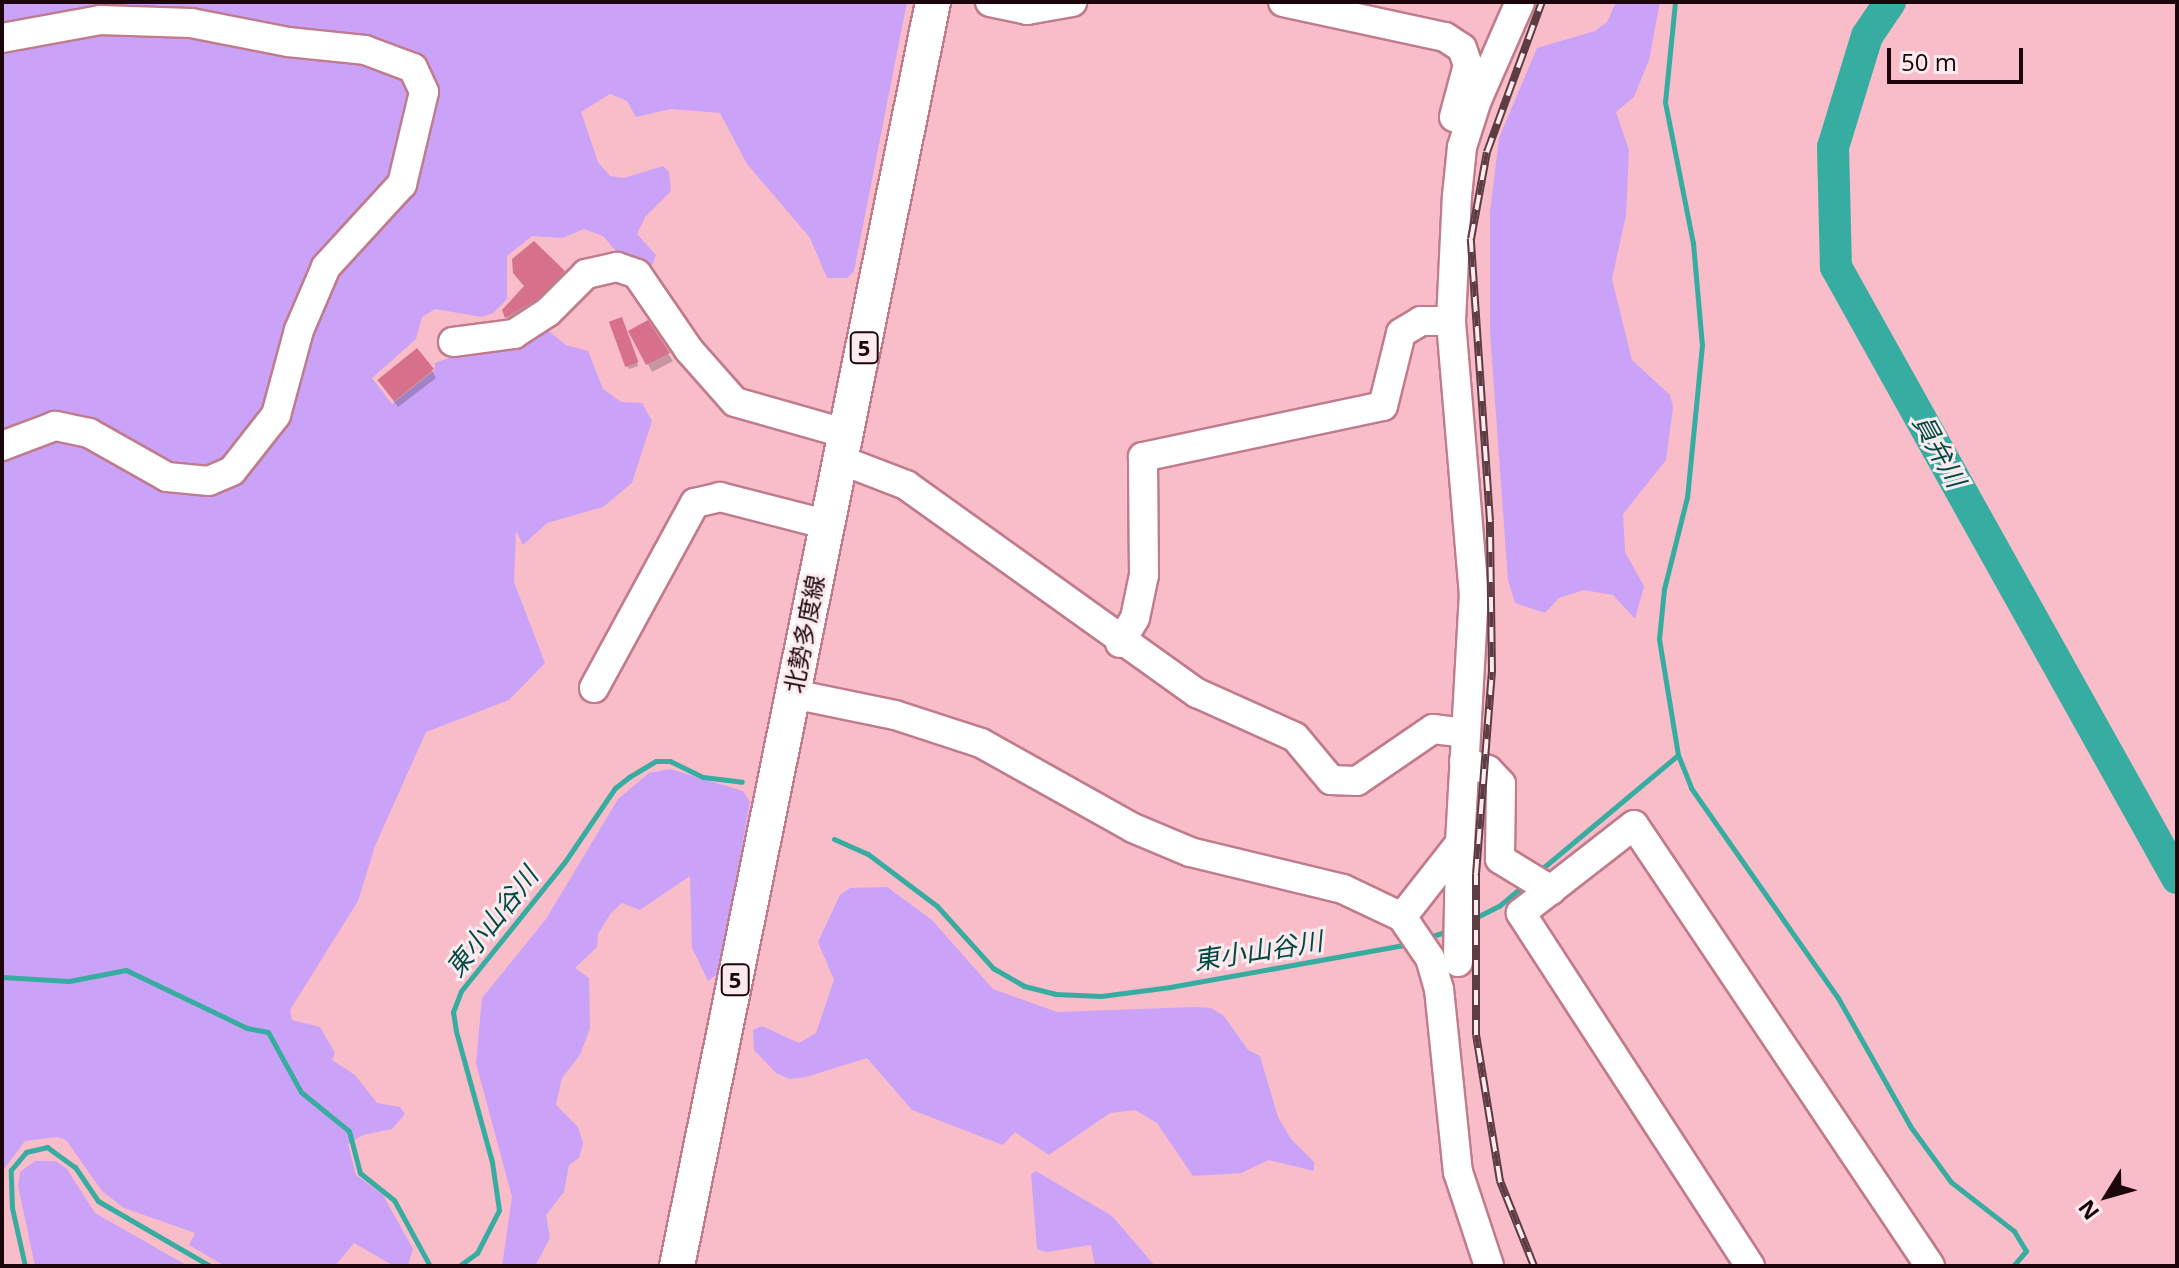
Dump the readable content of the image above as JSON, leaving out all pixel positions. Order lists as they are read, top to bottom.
{
  "streets": {
    "main road": ["5", "北勢多度線"]
  },
  "water": ["員弁川", "東小山谷川"],
  "scale_bar": "50 m",
  "north": "bottom left"
}
